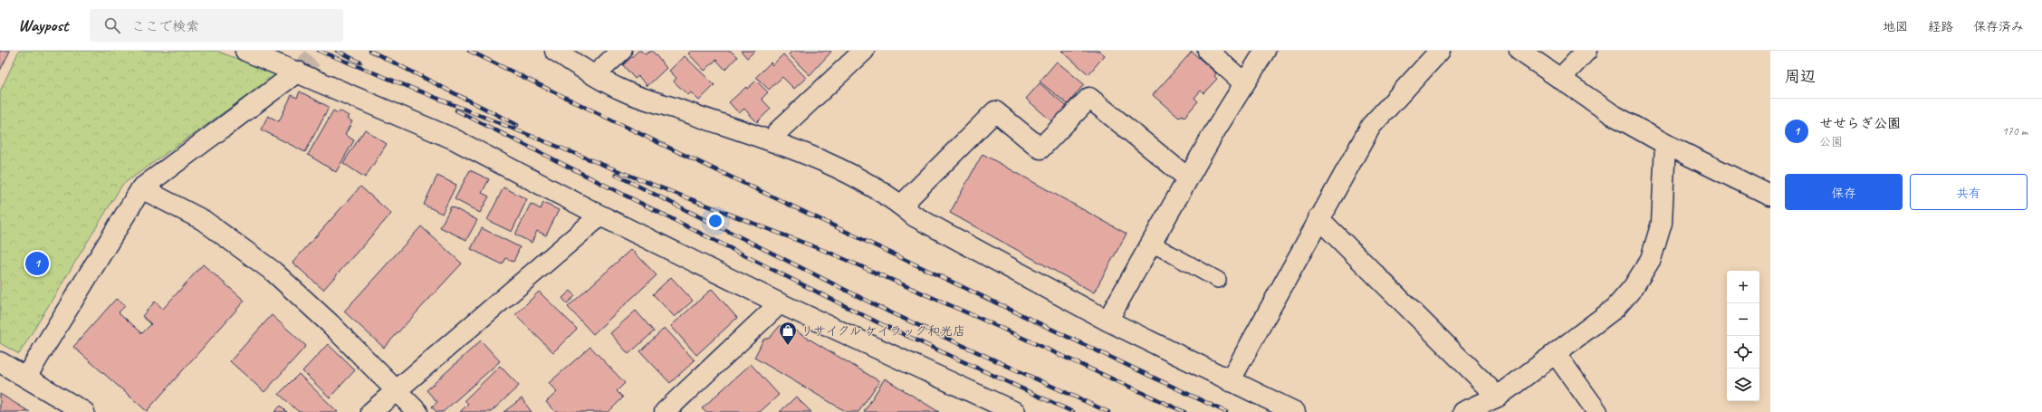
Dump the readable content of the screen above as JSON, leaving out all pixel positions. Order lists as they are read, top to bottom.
{
  "places": {
    "shop": ["リサイクル ケイラック和光店"]
  },
  "page": {
    "header": "Waypost",
    "search": "ここで検索",
    "nav": ["地図", "経路", "保存済み"],
    "heading": "周辺",
    "list": [
      {
        "mark": "1",
        "name": "せせらぎ公園",
        "note": "公園",
        "value": "170 m"
      }
    ],
    "buttons": ["保存", "共有"],
    "pins": "1",
    "map_buttons": ["+", "−"]
  }
}
